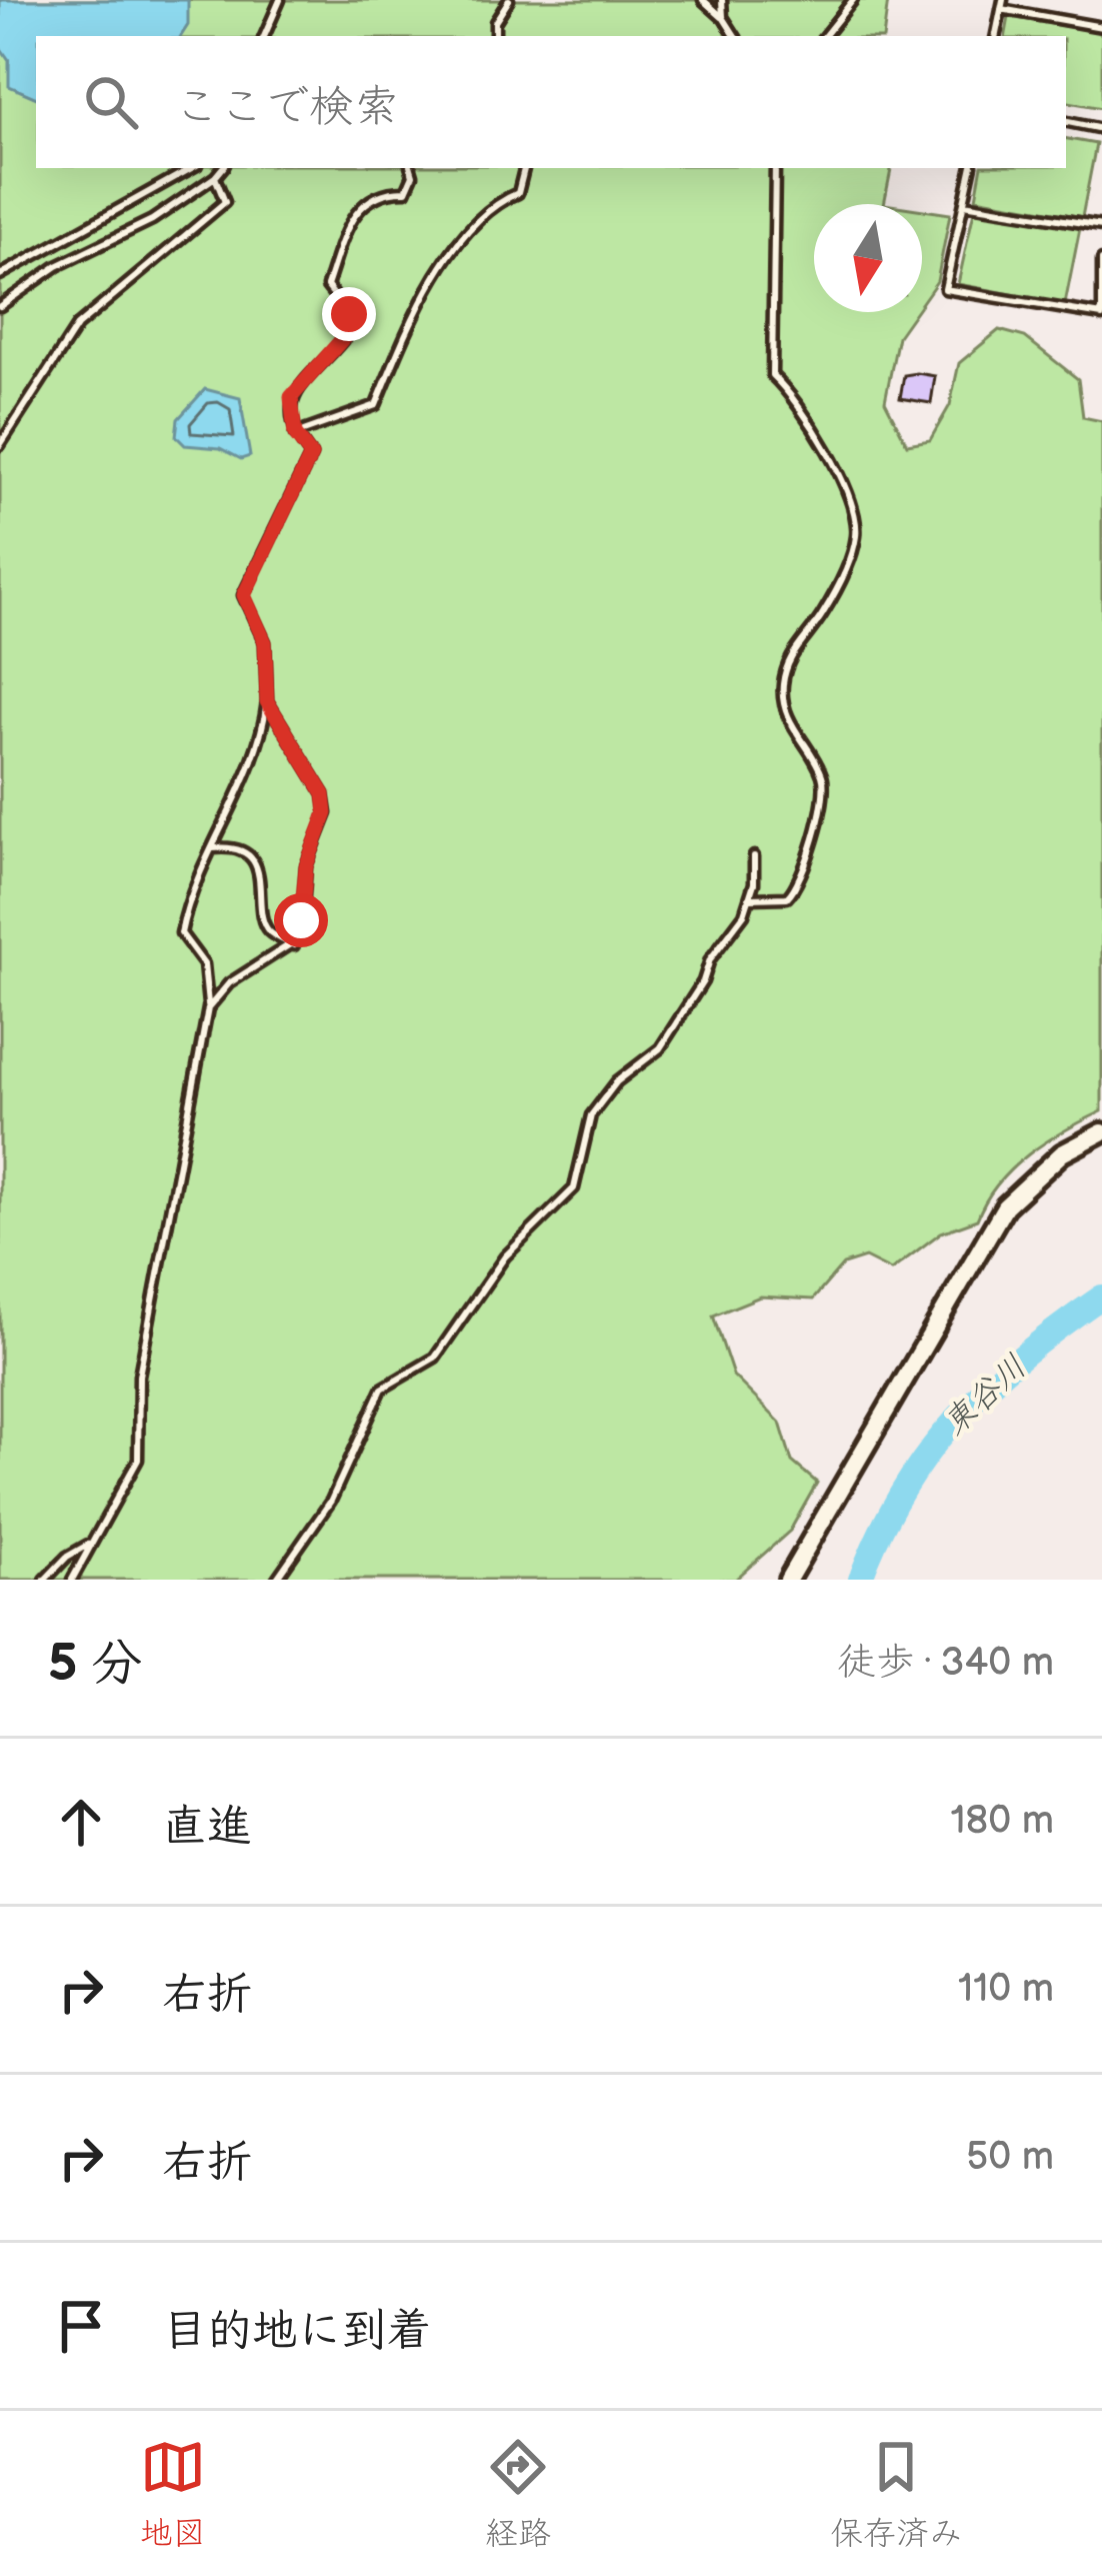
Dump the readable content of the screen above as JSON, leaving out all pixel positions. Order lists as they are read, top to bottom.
{
  "water": ["東谷川"],
  "north": "bottom",
  "page": {
    "search": "ここで検索",
    "heading": ["5 分", "徒歩 · 340 m"],
    "list": [
      ["直進", "180 m"],
      ["右折", "110 m"],
      ["右折", "50 m"],
      "目的地に到着"
    ],
    "nav": ["地図", "経路", "保存済み"]
  }
}
